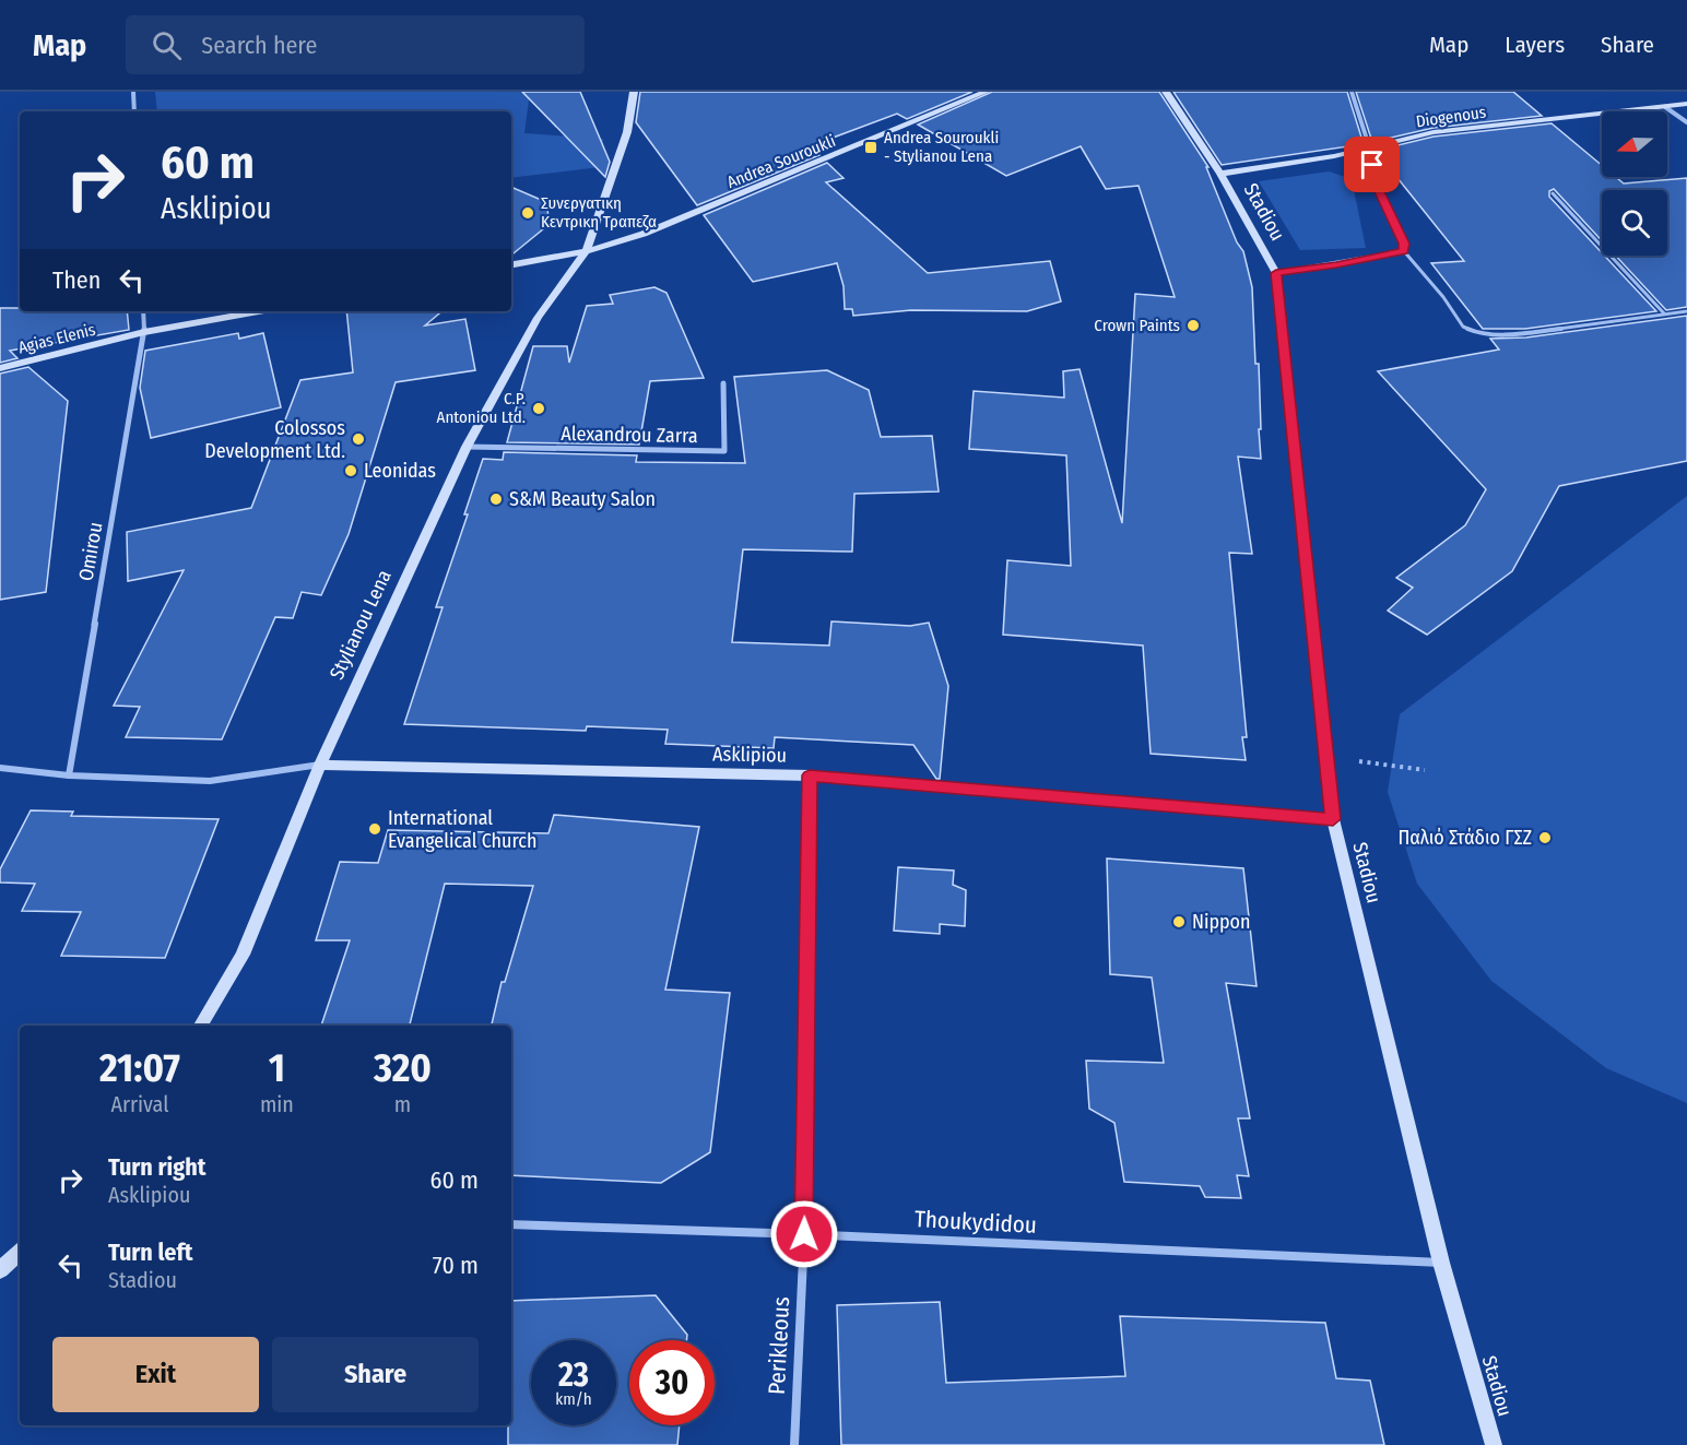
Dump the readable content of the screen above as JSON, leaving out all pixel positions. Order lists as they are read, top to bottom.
{
  "streets": {
    "street": [
      "Diogenous",
      "Andrea Souroukli",
      "Stadiou",
      "Agias Elenis",
      "Alexandrou Zarra",
      "Omirou",
      "Stylianou Lena",
      "Asklipiou",
      "Thoukydidou",
      "Perikleous"
    ]
  },
  "crossings": [
    ["Diogenous", "Stadiou"],
    ["Andrea Souroukli", "Stylianou Lena"],
    ["Stadiou", "Asklipiou"],
    ["Stadiou", "Thoukydidou"],
    ["Agias Elenis", "Omirou"],
    ["Alexandrou Zarra", "Stylianou Lena"],
    ["Stylianou Lena", "Asklipiou"],
    ["Asklipiou", "Perikleous"],
    ["Thoukydidou", "Perikleous"]
  ],
  "places": {
    "transit": ["Andrea Souroukli - Stylianou Lena"],
    "other": [
      "Συνεργατικη Κεντρικη Τραπεζα",
      "Crown Paints",
      "C.P. Antoniou Ltd.",
      "Colossos Development Ltd.",
      "Leonidas",
      "S&M Beauty Salon",
      "International Evangelical Church",
      "Παλιό Στάδιο ΓΣΖ",
      "Nippon"
    ]
  },
  "north": "left",
  "page": {
    "header": "Map",
    "search": "Search here",
    "nav": ["Map", "Layers", "Share"],
    "turn": ["60 m", "Asklipiou"],
    "then": "Then",
    "eta": [
      "21:07",
      "Arrival",
      "1",
      "min",
      "320",
      "m"
    ],
    "list": [
      {
        "name": "Turn right",
        "note": "Asklipiou",
        "value": "60 m"
      },
      {
        "name": "Turn left",
        "note": "Stadiou",
        "value": "70 m"
      }
    ],
    "buttons": ["Exit", "Share"],
    "speed": "23 km/h",
    "limit": "30"
  }
}
